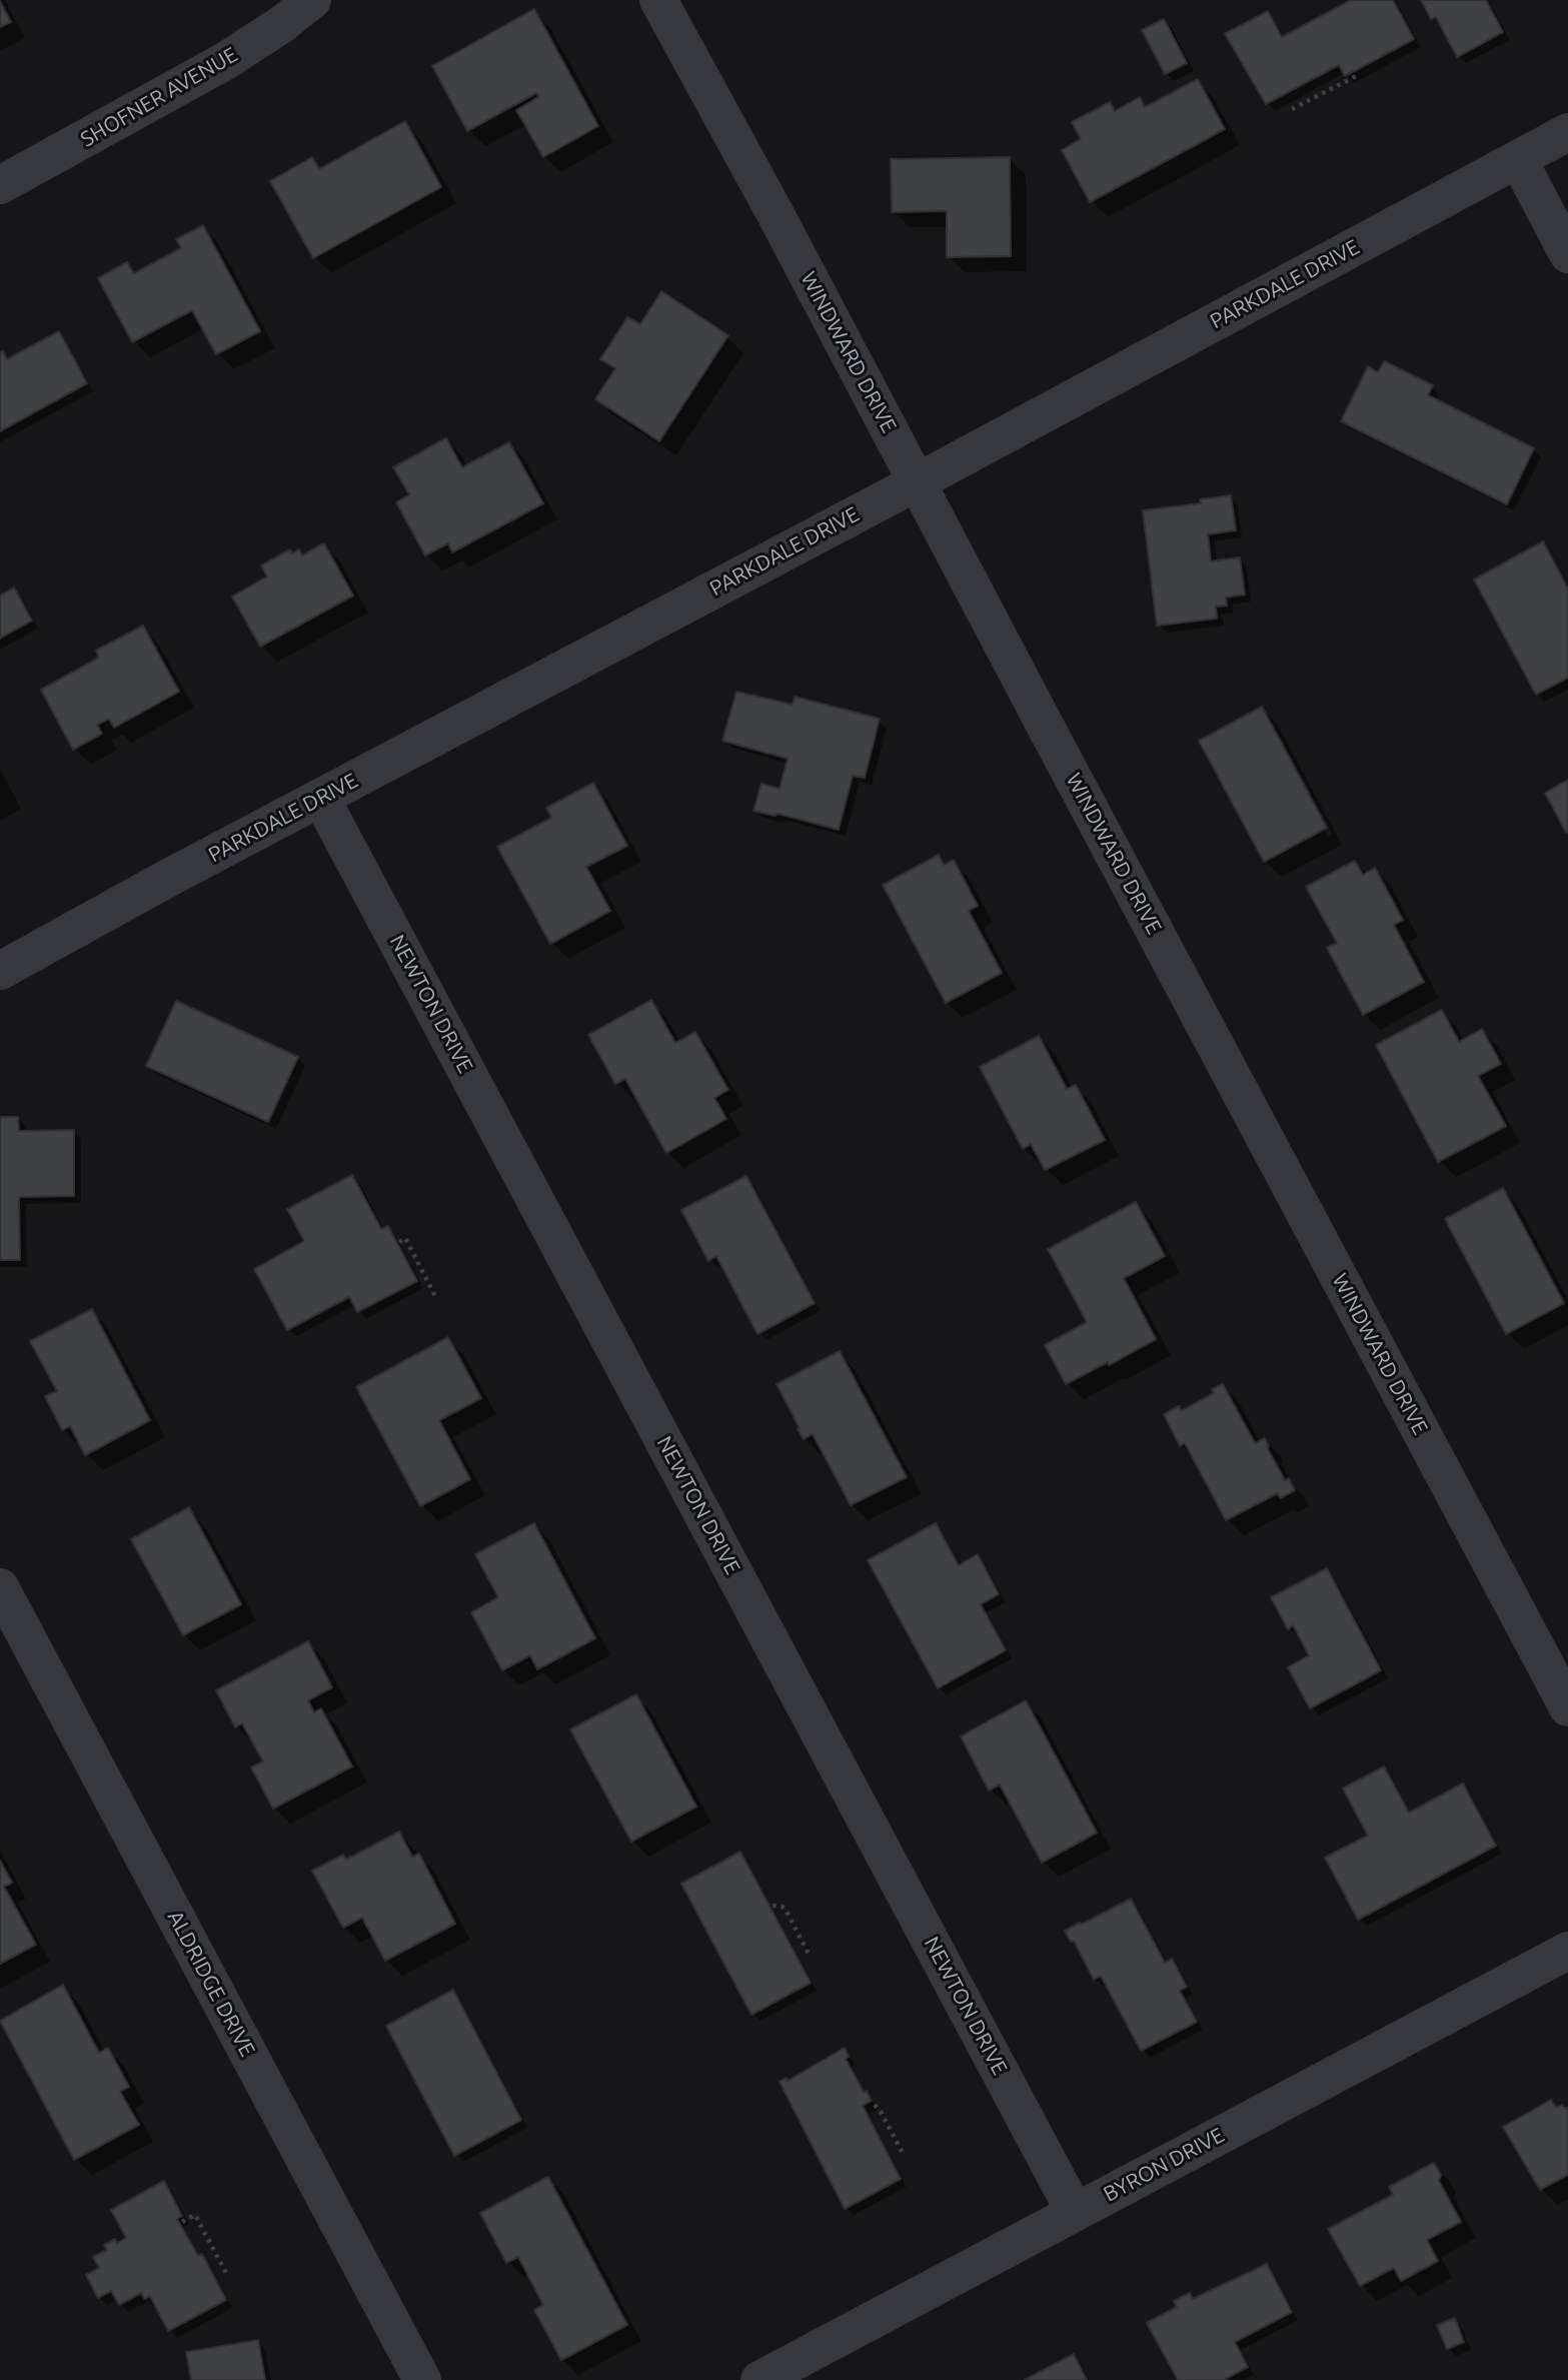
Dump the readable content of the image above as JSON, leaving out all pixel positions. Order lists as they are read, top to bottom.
{
  "streets": {
    "street": [
      "SHOFNER AVENUE",
      "PARKDALE DRIVE",
      "WINDWARD DRIVE",
      "NEWTON DRIVE",
      "ALDRIDGE DRIVE",
      "BYRON DRIVE"
    ]
  },
  "crossings": [
    ["PARKDALE DRIVE", "WINDWARD DRIVE"],
    ["PARKDALE DRIVE", "NEWTON DRIVE"],
    ["NEWTON DRIVE", "BYRON DRIVE"]
  ]
}
